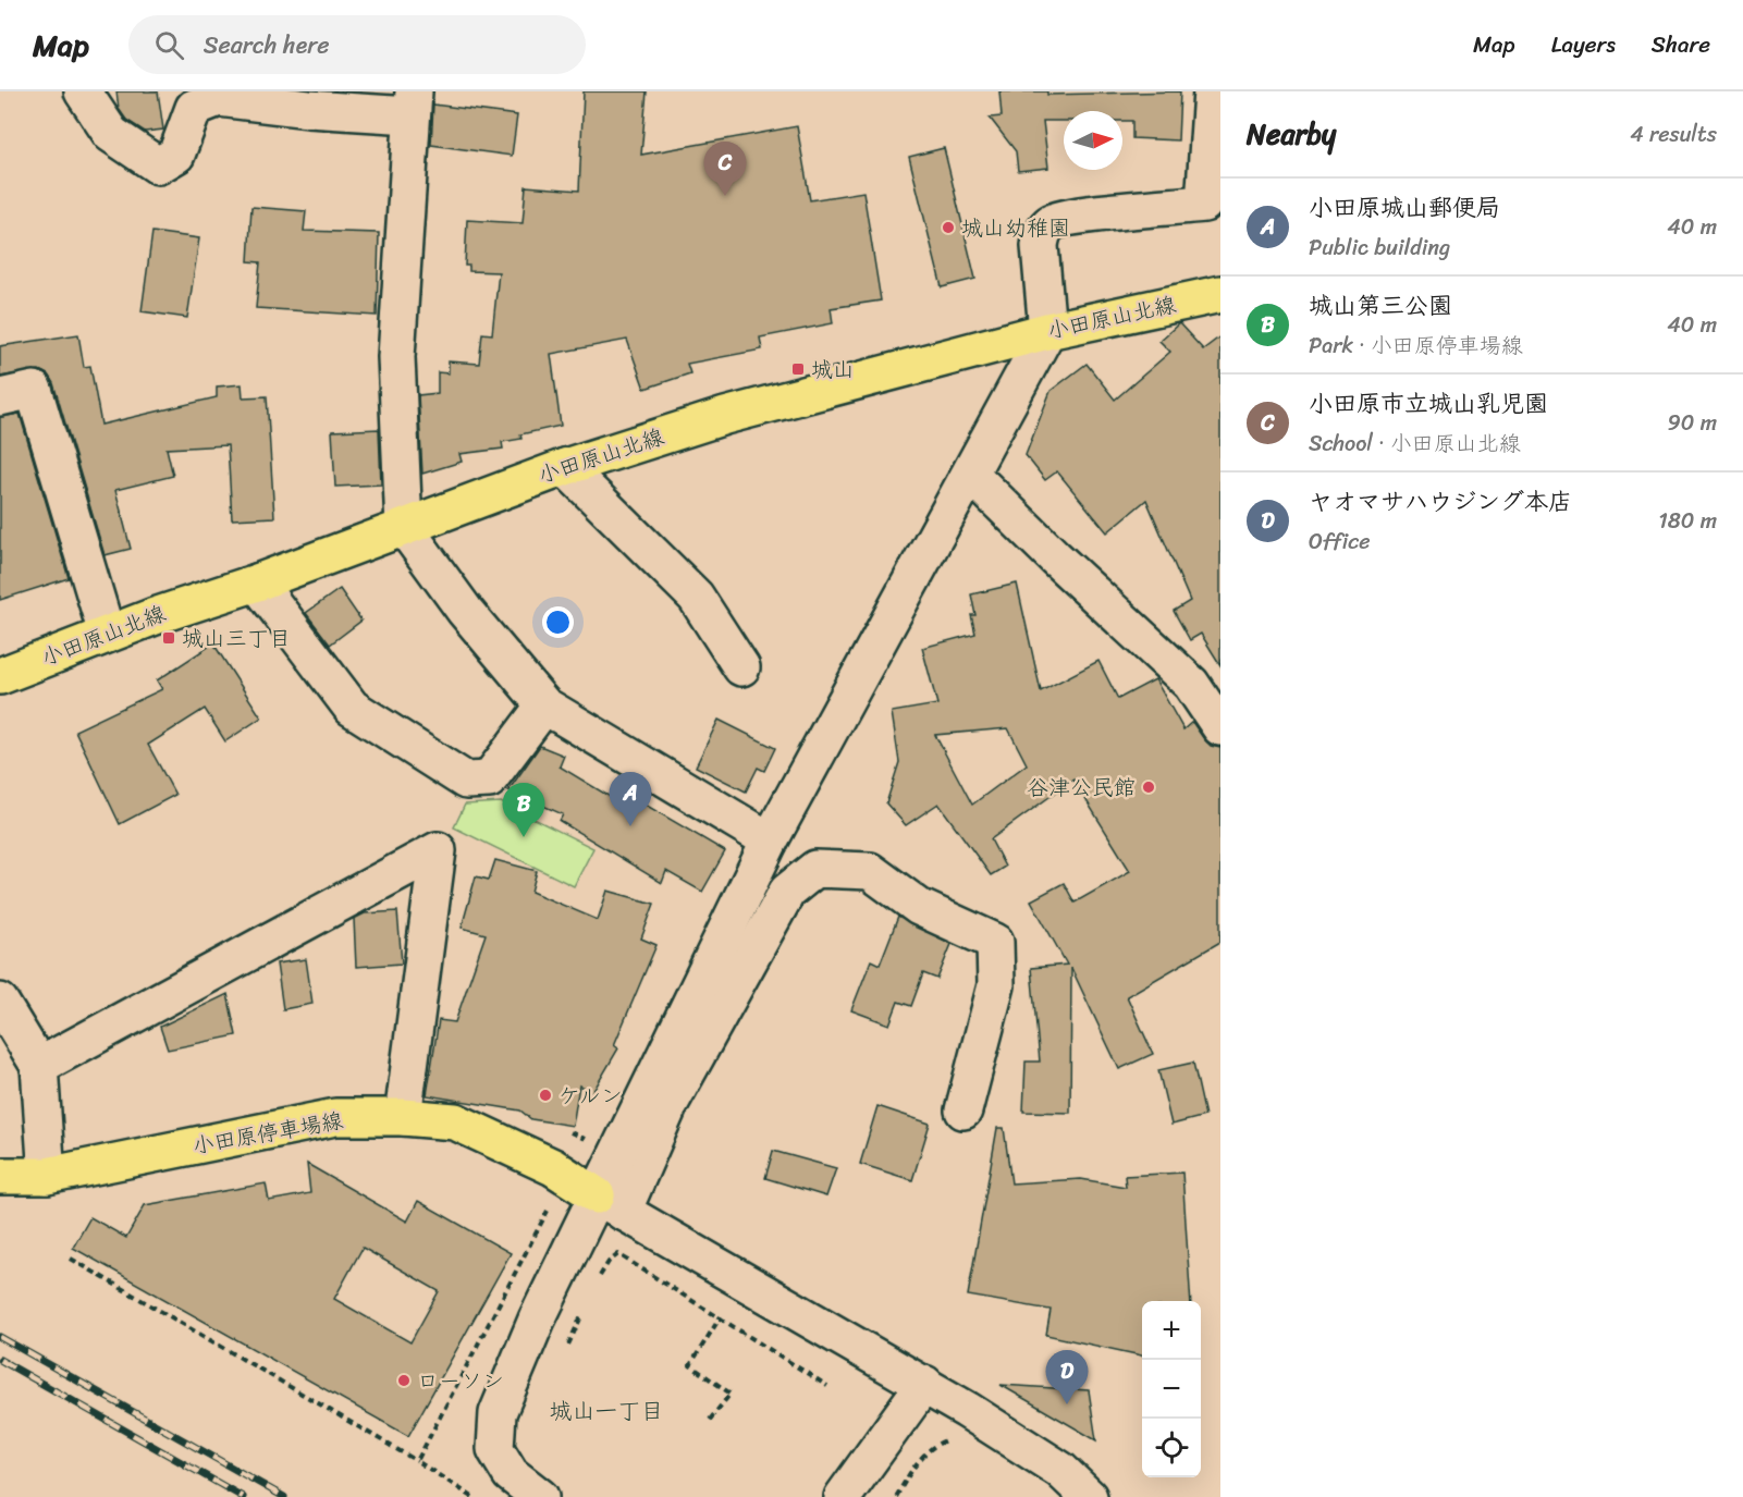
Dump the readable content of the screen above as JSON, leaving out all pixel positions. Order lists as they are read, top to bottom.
{
  "streets": {
    "main road": ["小田原山北線", "小田原停車場線"]
  },
  "districts": ["城山一丁目"],
  "places": {
    "other": [
      "城山幼稚園",
      "谷津公民館",
      "ケルン",
      "ローソン"
    ],
    "transit": ["城山", "城山三丁目"]
  },
  "north": "right",
  "page": {
    "header": "Map",
    "search": "Search here",
    "nav": ["Map", "Layers", "Share"],
    "heading": ["Nearby", "4 results"],
    "pins": [
      "C",
      "A",
      "B",
      "D"
    ],
    "list": [
      {
        "mark": "A",
        "name": "小田原城山郵便局",
        "note": "Public building",
        "value": "40 m"
      },
      {
        "mark": "B",
        "name": "城山第三公園",
        "note": "Park · 小田原停車場線",
        "value": "40 m"
      },
      {
        "mark": "C",
        "name": "小田原市立城山乳児園",
        "note": "School · 小田原山北線",
        "value": "90 m"
      },
      {
        "mark": "D",
        "name": "ヤオマサハウジング本店",
        "note": "Office",
        "value": "180 m"
      }
    ],
    "map_buttons": ["+", "−"]
  }
}
